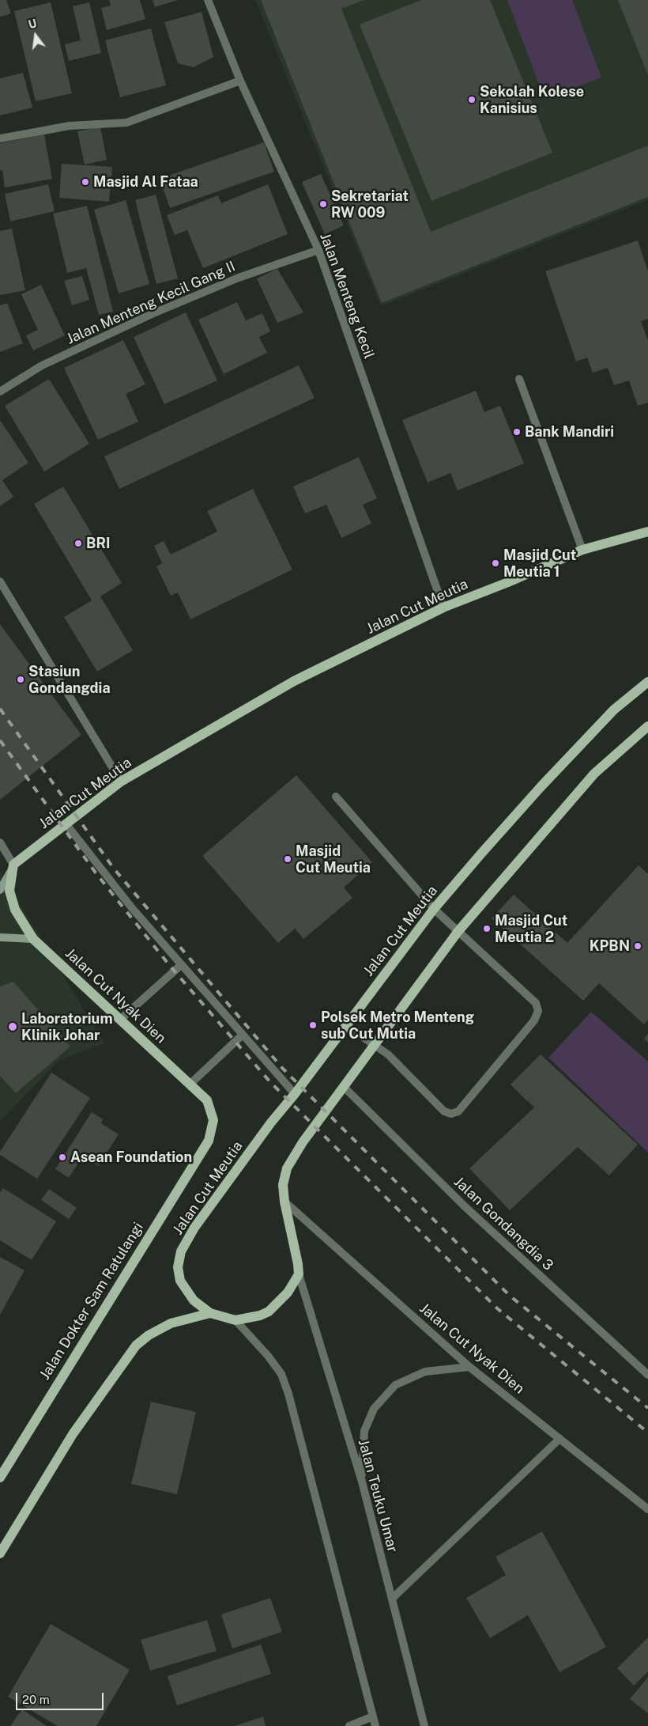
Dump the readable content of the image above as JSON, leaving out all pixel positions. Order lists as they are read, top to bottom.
{
  "streets": {
    "main road": ["Jalan Cut Meutia", "Jalan Cut Nyak Dien", "Jalan Dokter Sam Ratulangi"],
    "street": [
      "Jalan Menteng Kecil",
      "Jalan Menteng Kecil Gang II",
      "Jalan Gondangdia 3",
      "Jalan Teuku Umar"
    ]
  },
  "crossings": [
    ["Jalan Menteng Kecil", "Jalan Menteng Kecil Gang II"],
    ["Jalan Menteng Kecil", "Jalan Cut Meutia"],
    ["Jalan Cut Meutia", "Jalan Cut Nyak Dien"],
    ["Jalan Cut Meutia", "Jalan Teuku Umar"],
    ["Jalan Cut Nyak Dien", "Jalan Dokter Sam Ratulangi"]
  ],
  "places": [
    "Sekolah Kolese Kanisius",
    "Masjid Al Fataa",
    "Sekretariat RW 009",
    "Bank Mandiri",
    "BRI",
    "Masjid Cut Meutia 1",
    "Stasiun Gondangdia",
    "Masjid Cut Meutia",
    "Masjid Cut Meutia 2",
    "KPBN",
    "Polsek Metro Menteng sub Cut Mutia",
    "Laboratorium Klinik Johar",
    "Asean Foundation"
  ],
  "scale_bar": "20 m",
  "north": "top"
}
